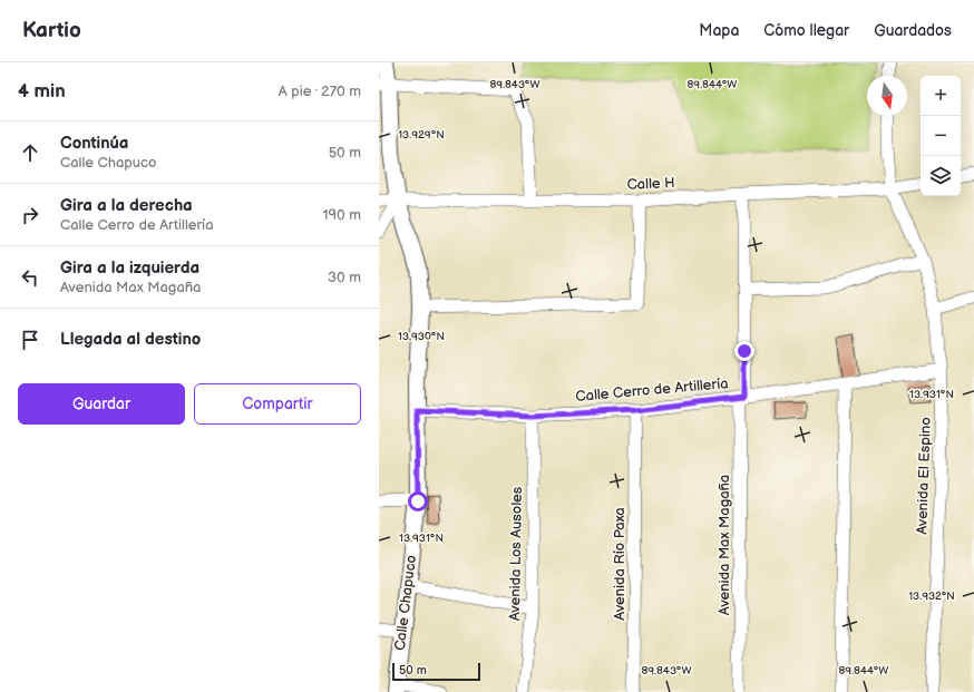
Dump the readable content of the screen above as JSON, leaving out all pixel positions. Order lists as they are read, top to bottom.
{
  "streets": {
    "street": [
      "Calle H",
      "Calle Cerro de Artillería",
      "Avenida El Espino",
      "Avenida Max Magaña",
      "Avenida Los Ausoles",
      "Avenida Río Paxa",
      "Calle Chapuco"
    ]
  },
  "crossings": [
    ["Calle H", "Avenida El Espino"],
    ["Calle H", "Avenida Max Magaña"],
    ["Calle H", "Calle Chapuco"],
    ["Calle Cerro de Artillería", "Avenida El Espino"],
    ["Calle Cerro de Artillería", "Avenida Max Magaña"],
    ["Calle Cerro de Artillería", "Avenida Los Ausoles"],
    ["Calle Cerro de Artillería", "Avenida Río Paxa"],
    ["Calle Cerro de Artillería", "Calle Chapuco"]
  ],
  "scale_bar": "50 m",
  "north": "bottom",
  "page": {
    "header": "Kartio",
    "nav": ["Mapa", "Cómo llegar", "Guardados"],
    "heading": ["4 min", "A pie · 270 m"],
    "map_buttons": ["+", "−"],
    "list": [
      ["Continúa", "Calle Chapuco", "50 m"],
      ["Gira a la derecha", "Calle Cerro de Artillería", "190 m"],
      ["Gira a la izquierda", "Avenida Max Magaña", "30 m"],
      "Llegada al destino"
    ],
    "buttons": ["Guardar", "Compartir"],
    "scale": "50 m"
  },
  "coordinates": [
    "89.843°W",
    "89.844°W",
    "13.929°N",
    "13.930°N",
    "13.931°N",
    "13.932°N"
  ]
}
